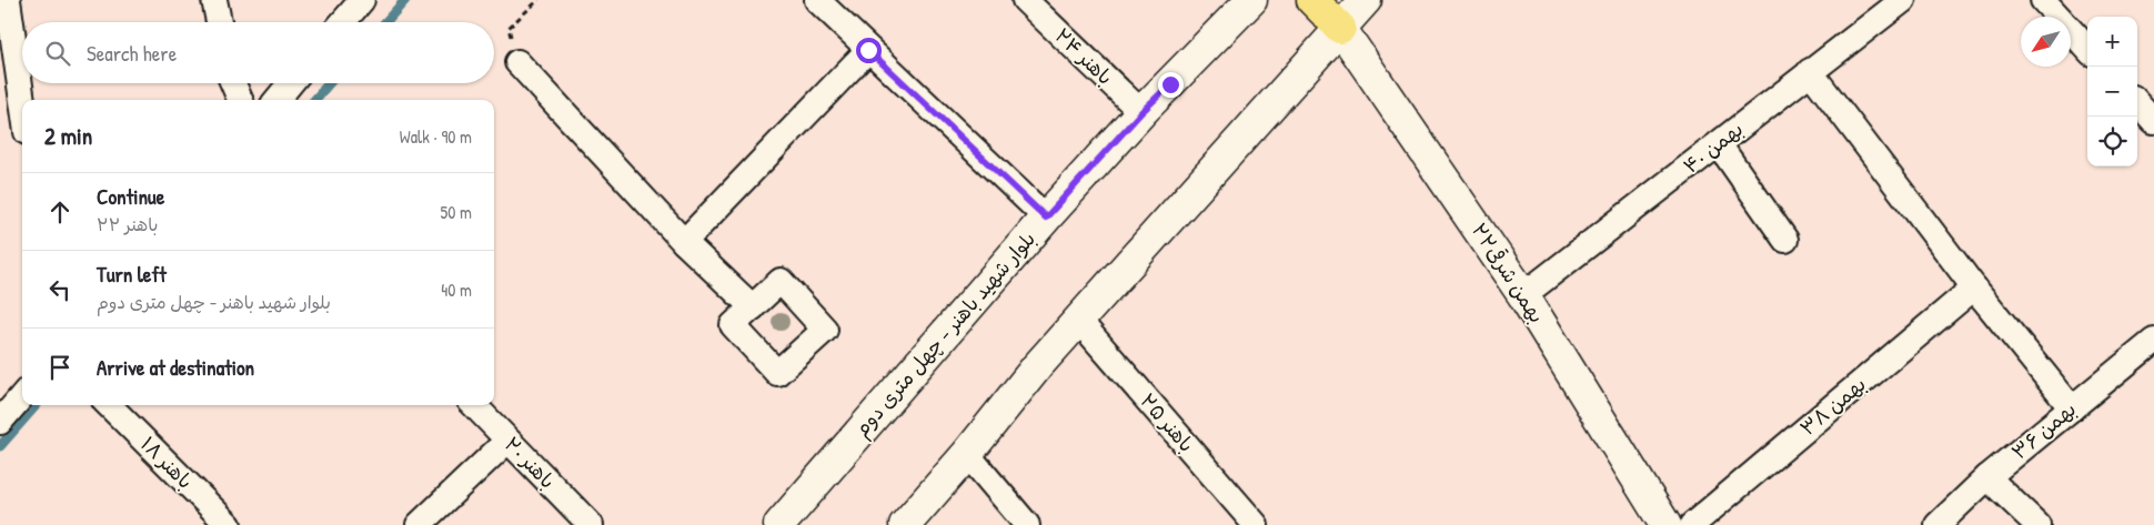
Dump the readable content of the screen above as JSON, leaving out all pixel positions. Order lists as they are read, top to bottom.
{
  "streets": {
    "street": [
      "باهنر ۲۴",
      "بهمن ۴۰",
      "۲۲بهمن شرقی",
      "بلوار شهید باهنر - چهل متری دوم",
      "بهمن ۳۸",
      "باهنر ۲۵",
      "بهمن ۳۶",
      "باهنر ۱۸",
      "باهنر ۲۰"
    ]
  },
  "crossings": [
    ["باهنر ۲۴", "بلوار شهید باهنر - چهل متری دوم"],
    ["بهمن ۴۰", "۲۲بهمن شرقی"]
  ],
  "north": "bottom left",
  "page": {
    "map_buttons": ["+", "−"],
    "search": "Search here",
    "heading": ["2 min", "Walk · 90 m"],
    "list": [
      ["Continue", "باهنر ۲۲", "50 m"],
      ["Turn left", "بلوار شهید باهنر - چهل متری دوم", "40 m"],
      "Arrive at destination"
    ]
  }
}
